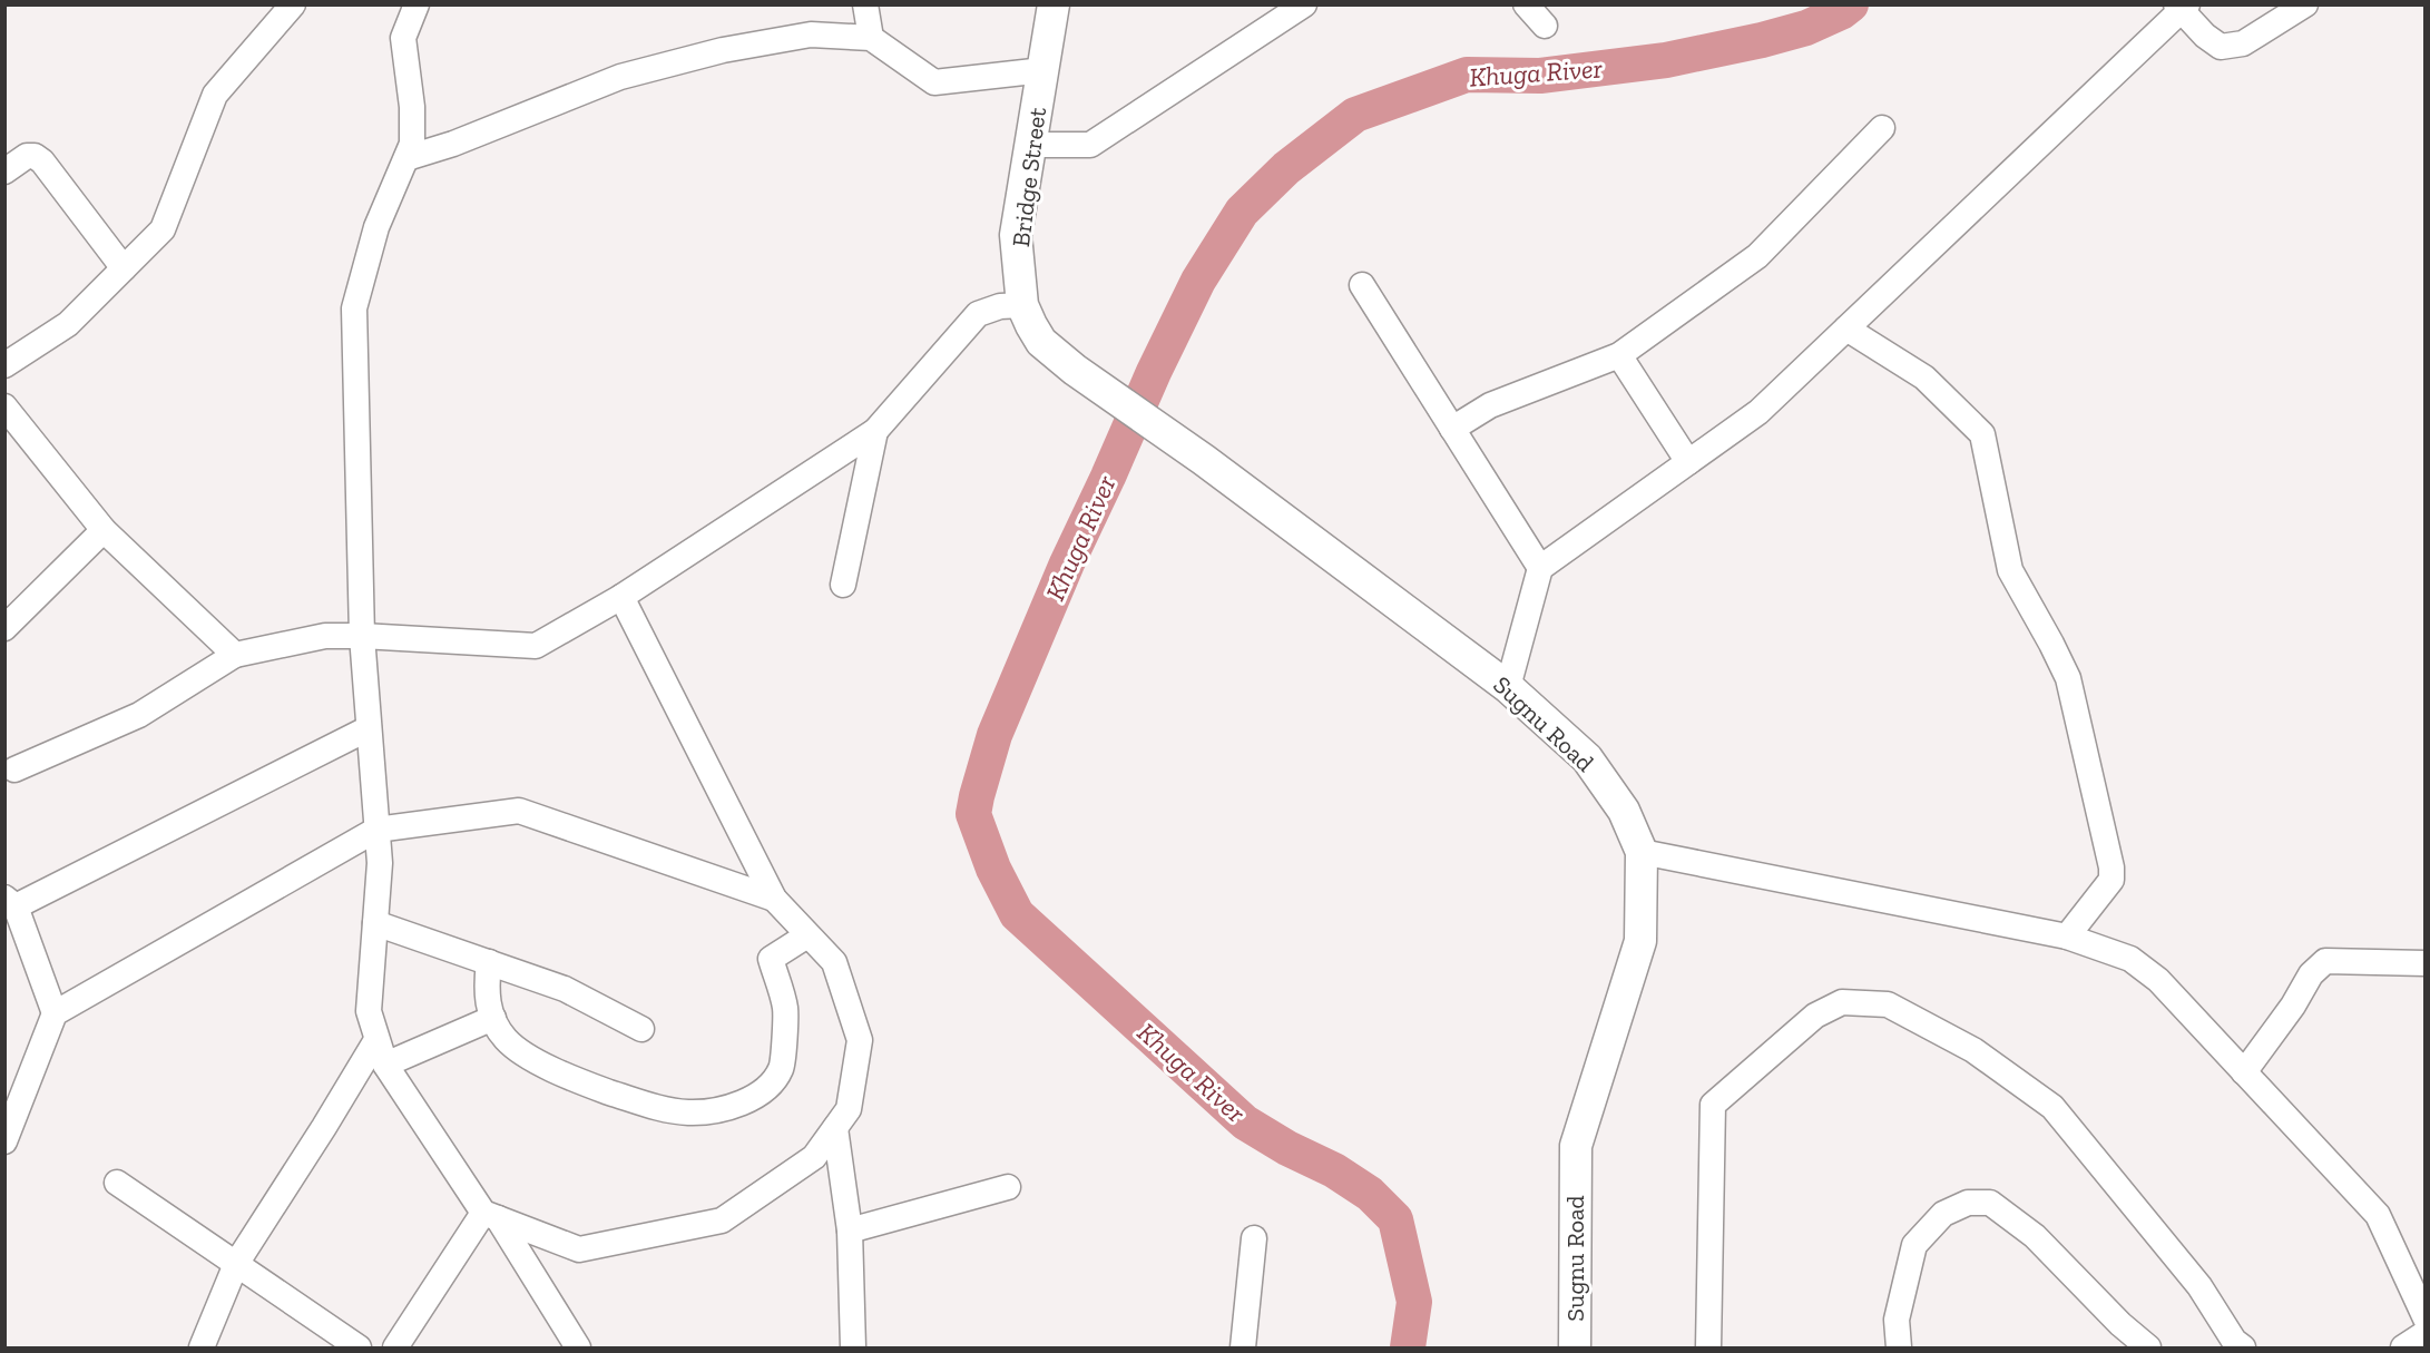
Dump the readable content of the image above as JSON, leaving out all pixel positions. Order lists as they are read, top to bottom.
{
  "streets": {
    "main road": ["Bridge Street", "Sugnu Road"]
  },
  "crossings": [
    ["Bridge Street", "Sugnu Road"]
  ],
  "water": ["Khuga River"]
}
